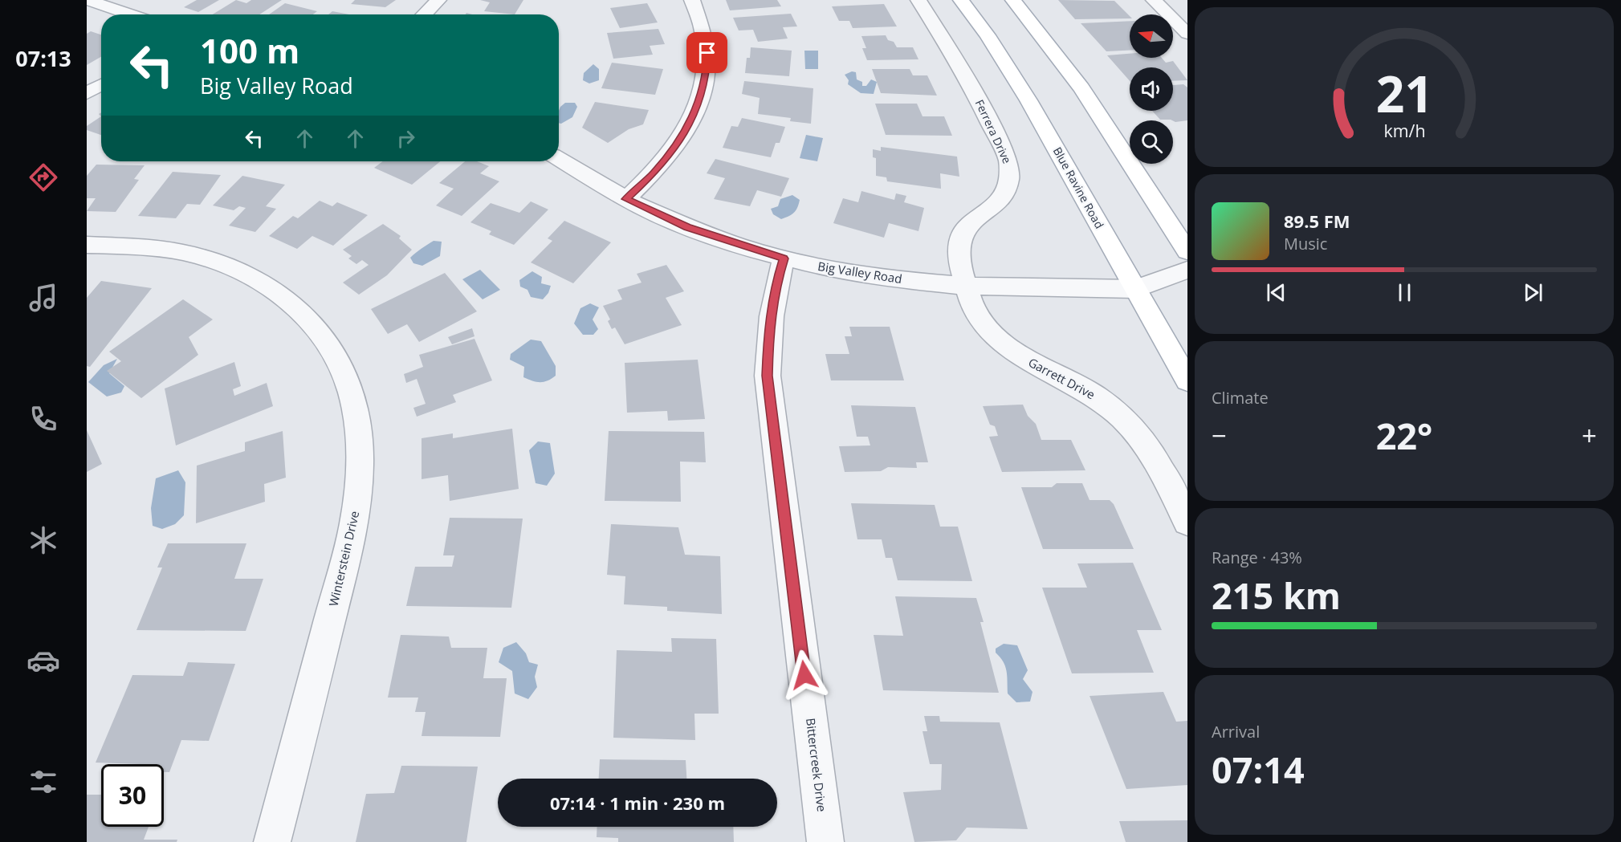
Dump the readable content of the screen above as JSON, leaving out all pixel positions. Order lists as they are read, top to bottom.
{
  "streets": {
    "main road": ["Blue Ravine Road"],
    "street": [
      "Ferrera Drive",
      "Big Valley Road",
      "Garrett Drive",
      "Winterstein Drive",
      "Bittercreek Drive"
    ]
  },
  "crossings": [
    ["Ferrera Drive", "Big Valley Road"],
    ["Ferrera Drive", "Garrett Drive"],
    ["Blue Ravine Road", "Big Valley Road"],
    ["Big Valley Road", "Garrett Drive"],
    ["Big Valley Road", "Bittercreek Drive"]
  ],
  "north": "left",
  "page": {
    "tabs": "07:13",
    "turn": ["100 m", "Big Valley Road"],
    "song": ["89.5 FM", "Music"],
    "tile": [
      "Climate",
      ["Range · 43%", "215 km"],
      ["Arrival", "07:14"]
    ],
    "heat": ["−", "22°", "+"],
    "limit": "30",
    "trip": "07:14 · 1 min · 230 m",
    "gauge": ["21", "km/h"]
  }
}
